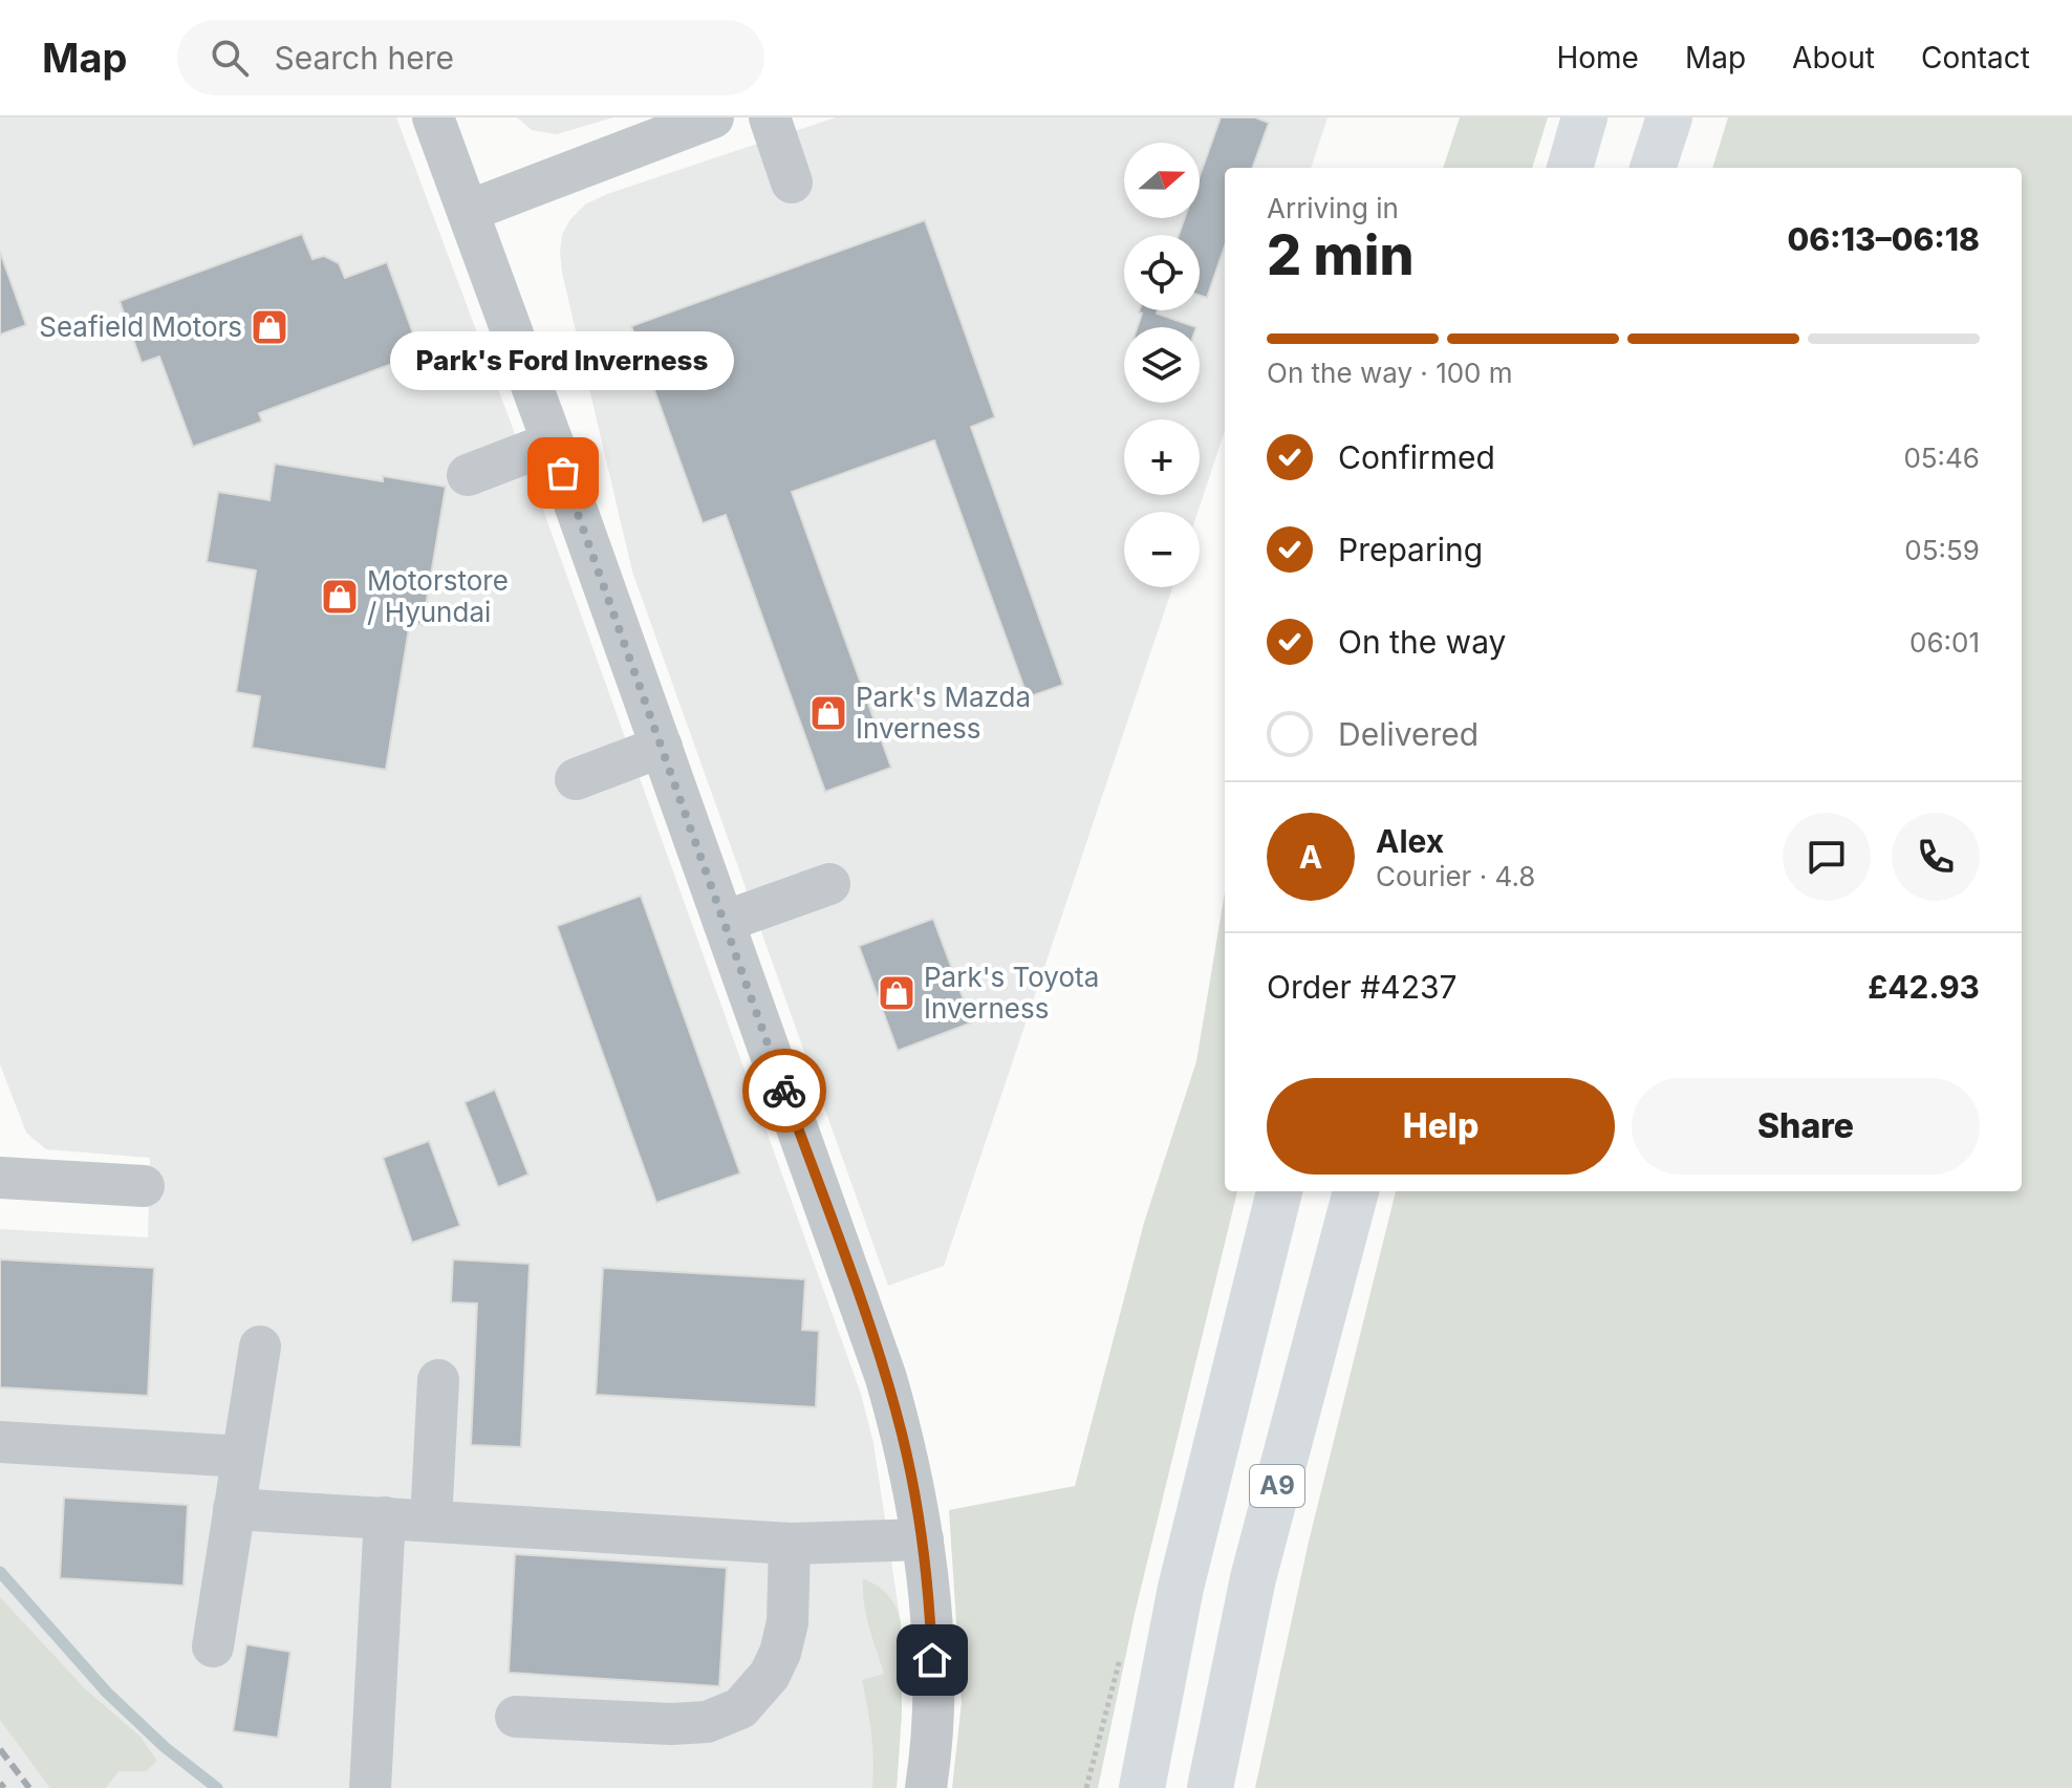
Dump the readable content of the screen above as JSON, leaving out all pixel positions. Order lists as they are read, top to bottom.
{
  "streets": {
    "highway": ["A9"]
  },
  "places": {
    "shop": [
      "Seafield Motors",
      "Motorstore / Hyundai",
      "Park's Mazda Inverness",
      "Park's Toyota Inverness"
    ],
    "other": ["Park's Ford Inverness"]
  },
  "north": "right",
  "page": {
    "header": "Map",
    "search": "Search here",
    "nav": [
      "Home",
      "Map",
      "About",
      "Contact"
    ],
    "map_buttons": ["+", "−"],
    "heading": ["2 min", "Arriving in", "06:13–06:18"],
    "panel": [
      "Alex",
      "Courier · 4.8",
      "Order #4237",
      "£42.93"
    ],
    "bar": "On the way · 100 m",
    "bubble": "Park's Ford Inverness",
    "list": [
      ["Confirmed", "05:46"],
      ["Preparing", "05:59"],
      ["On the way", "06:01"],
      "Delivered"
    ],
    "round": "A",
    "buttons": ["Help", "Share"]
  }
}
